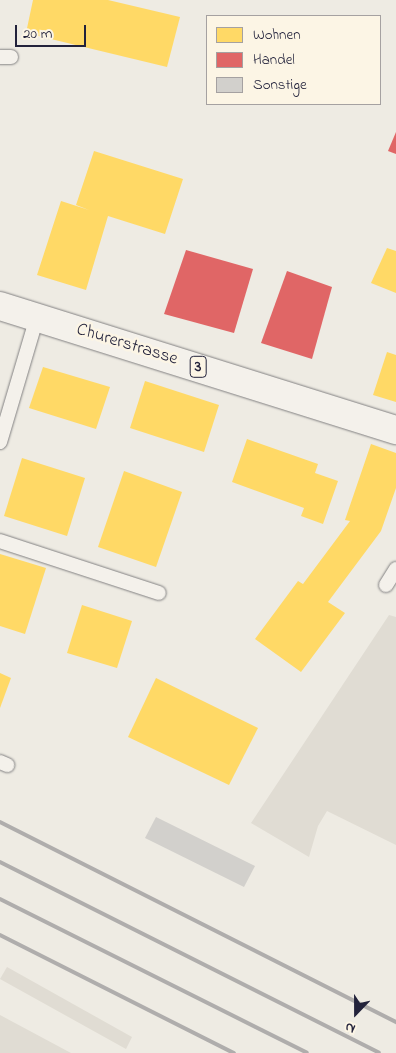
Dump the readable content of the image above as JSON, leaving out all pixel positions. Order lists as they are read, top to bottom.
{
  "streets": {
    "main road": ["Churerstrasse", "3"]
  },
  "legend": ["Wohnen", "Handel", "Sonstige"],
  "scale_bar": "20 m",
  "north": "bottom"
}
